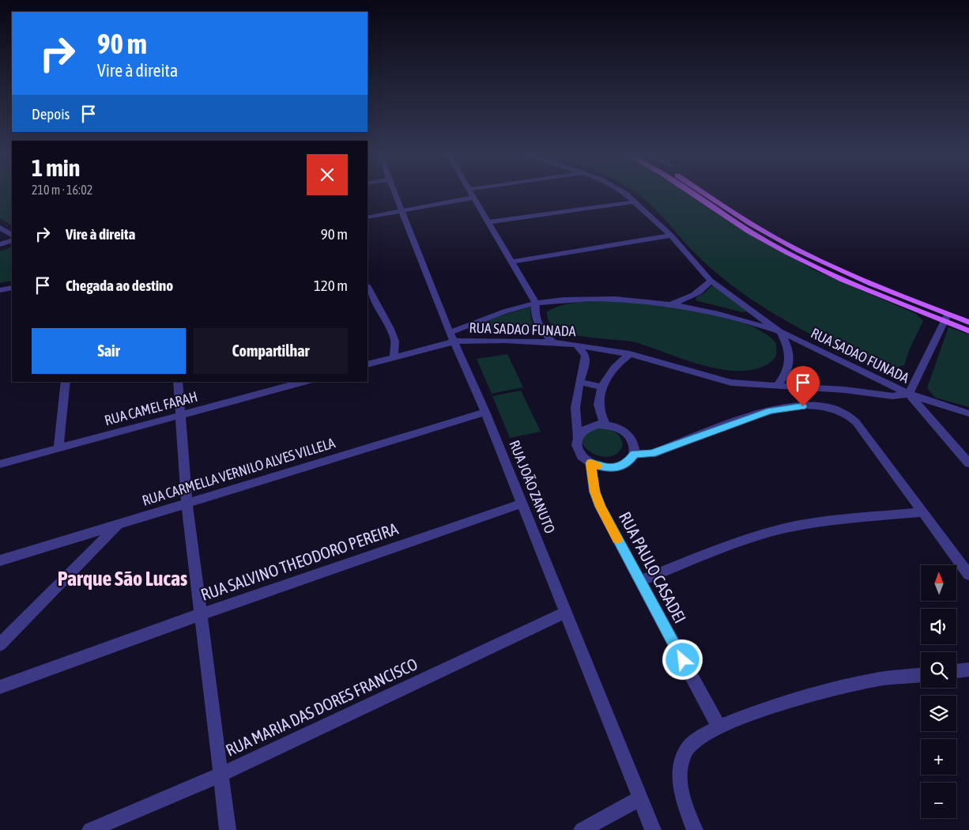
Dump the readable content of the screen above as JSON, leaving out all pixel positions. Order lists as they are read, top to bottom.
{
  "streets": {
    "street": [
      "RUA SADAO FUNADA",
      "RUA CAMEL FARAH",
      "RUA CARMELLA VERNILO ALVES VILLELA",
      "RUA JOÃO ZANUTO",
      "RUA SALVINO THEODORO PEREIRA",
      "RUA PAULO CASADEI",
      "RUA MARIA DAS DORES FRANCISCO"
    ]
  },
  "crossings": [
    ["RUA SADAO FUNADA", "RUA JOÃO ZANUTO"],
    ["RUA CARMELLA VERNILO ALVES VILLELA", "RUA JOÃO ZANUTO"],
    ["RUA JOÃO ZANUTO", "RUA SALVINO THEODORO PEREIRA"],
    ["RUA JOÃO ZANUTO", "RUA MARIA DAS DORES FRANCISCO"]
  ],
  "districts": ["Parque São Lucas"],
  "north": "top",
  "page": {
    "turn": ["90 m", "Vire à direita"],
    "then": "Depois",
    "heading": ["1 min", "210 m · 16:02"],
    "list": [
      {
        "name": "Vire à direita",
        "value": "90 m"
      },
      {
        "name": "Chegada ao destino",
        "value": "120 m"
      }
    ],
    "buttons": ["Sair", "Compartilhar"],
    "map_buttons": ["+", "−"]
  }
}
